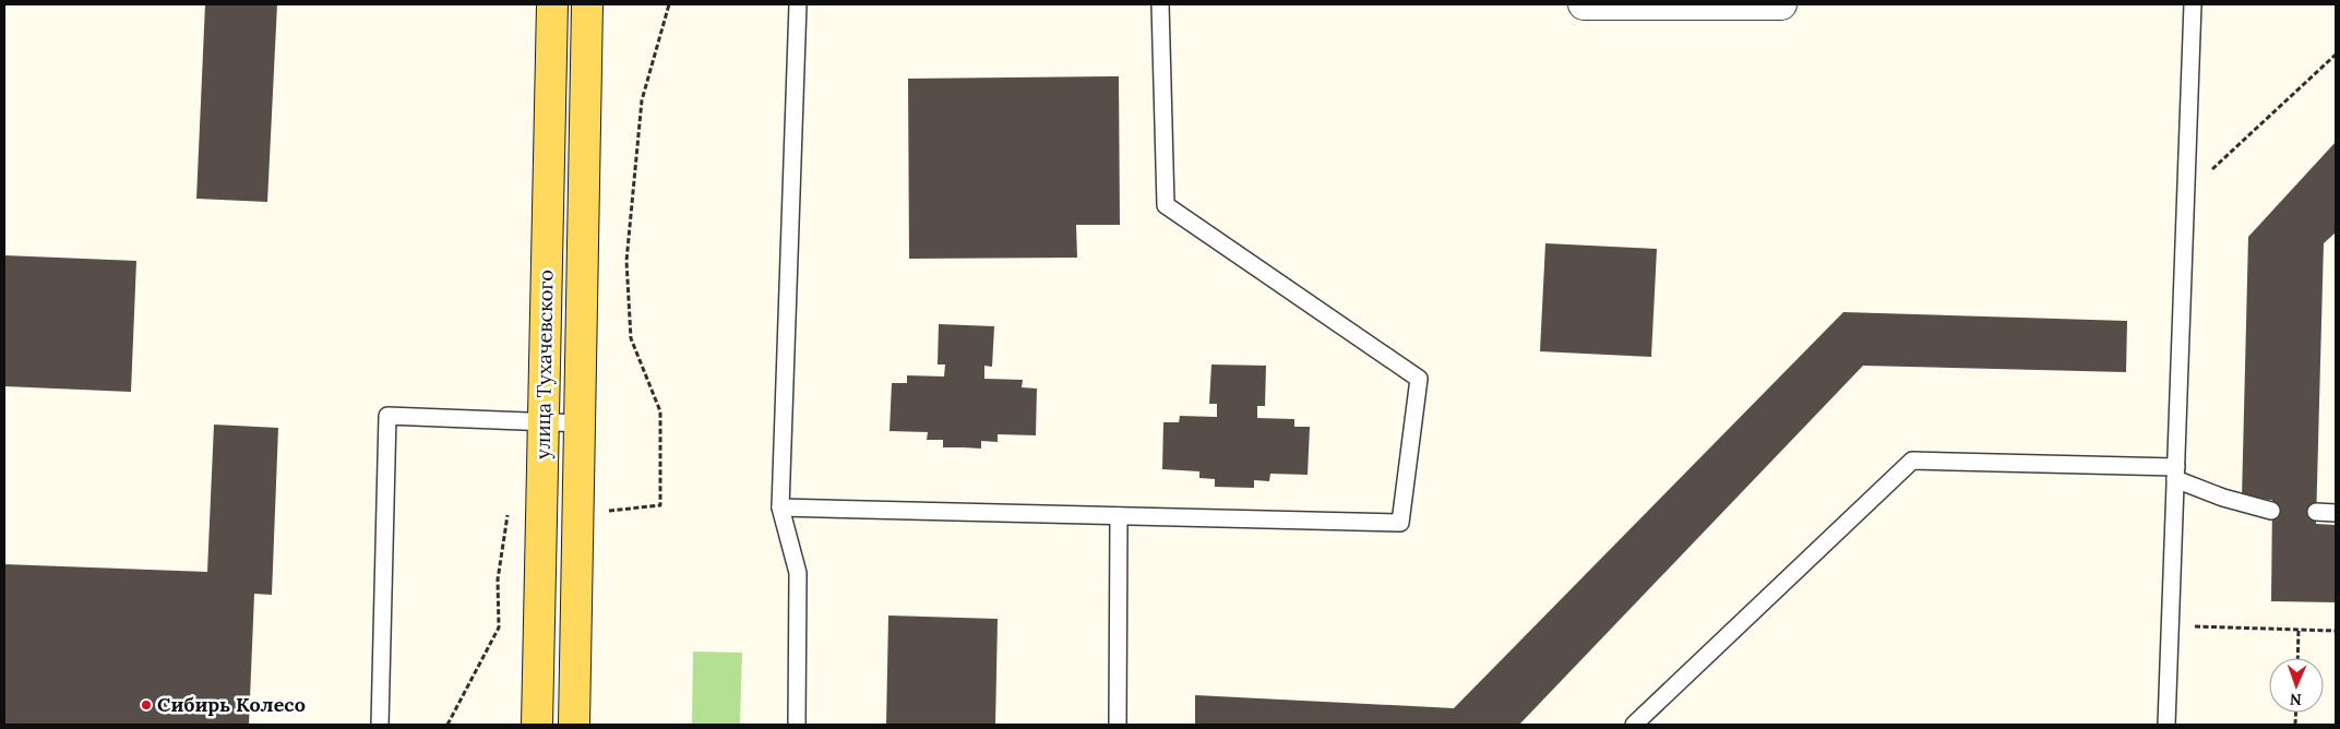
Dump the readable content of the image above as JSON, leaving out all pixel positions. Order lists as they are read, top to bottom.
{
  "streets": {
    "main road": ["улица Тухачевского"]
  },
  "places": ["Сибирь Колесо"],
  "north": "bottom"
}
